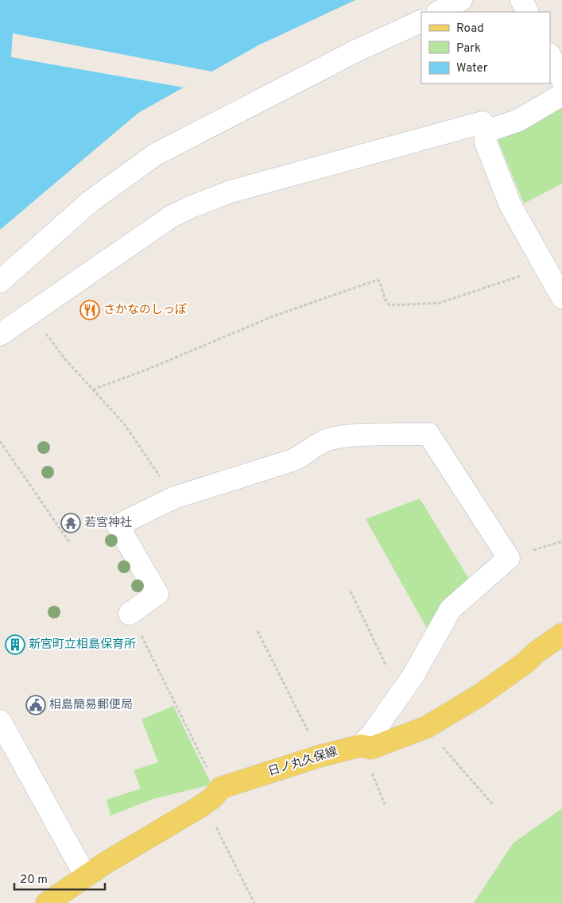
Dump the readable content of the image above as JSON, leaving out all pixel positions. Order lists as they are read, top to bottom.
{
  "streets": {
    "main road": ["日ノ丸久保線"]
  },
  "places": {
    "restaurant": ["さかなのしっぽ"],
    "temple": ["若宮神社"],
    "building": ["新宮町立相島保育所"],
    "public building": ["相島簡易郵便局"]
  },
  "legend": ["Road", "Park", "Water"],
  "scale_bar": "20 m"
}
